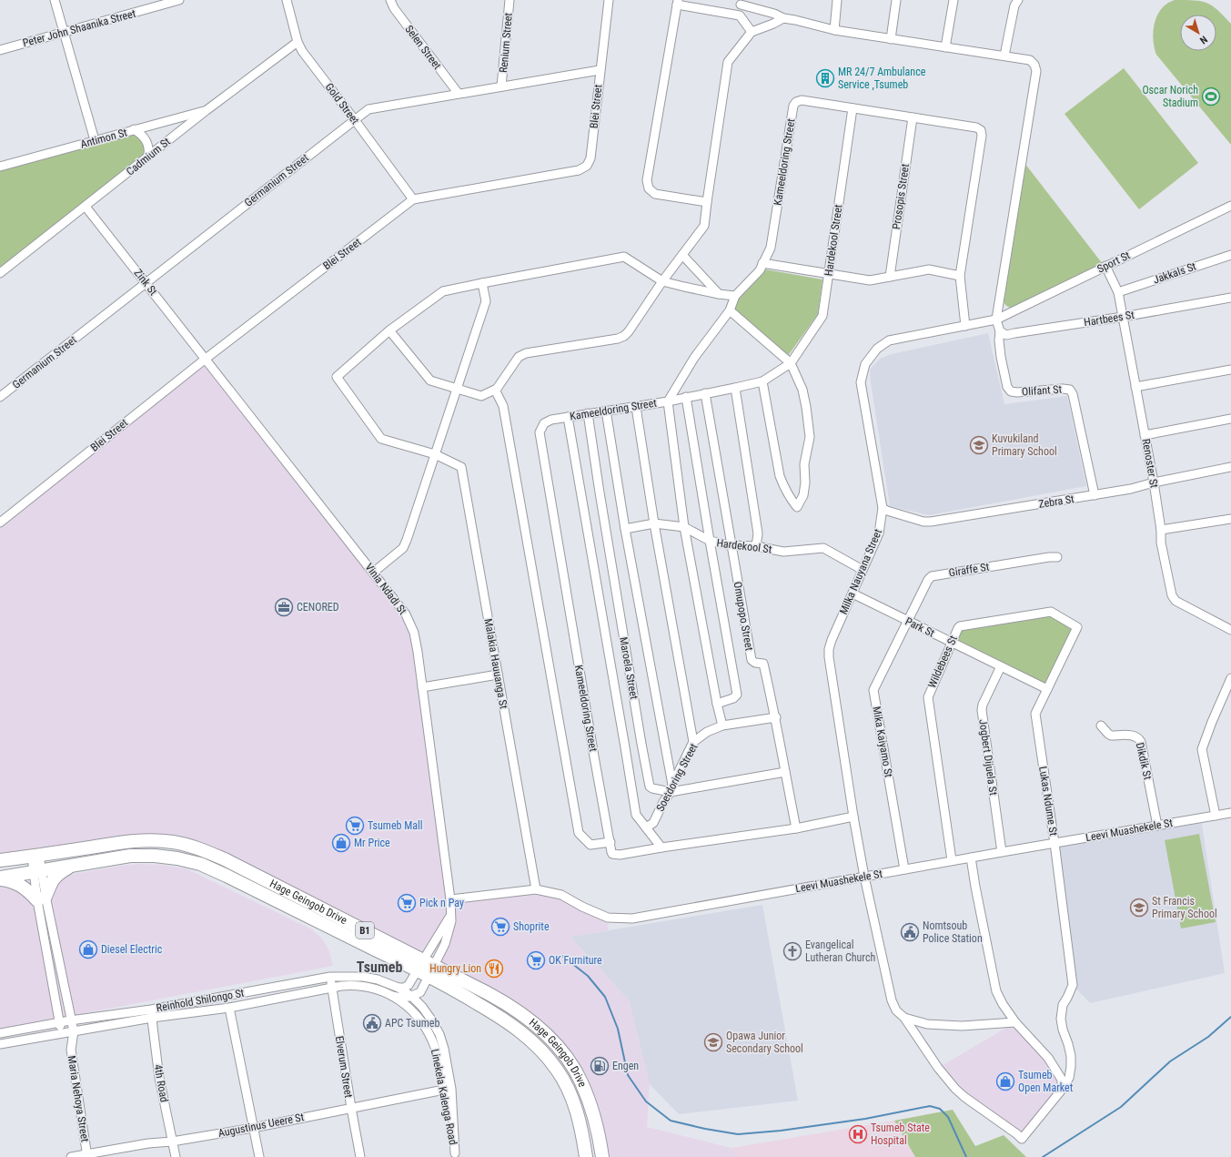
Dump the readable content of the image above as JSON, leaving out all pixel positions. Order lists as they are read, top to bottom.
{
  "streets": {
    "highway": ["Hage Geingob Drive", "B1"],
    "street": [
      "Peter John Shaanika Street",
      "Renium Street",
      "Selen Street",
      "Gold Street",
      "Blei Street",
      "Antimon St",
      "Cadmium St",
      "Kameeldoring Street",
      "Germanium Street",
      "Prosopis Street",
      "Hardekool Street",
      "Sport St",
      "Jakkals St",
      "Zink St",
      "Hartbees St",
      "Olifant St",
      "Renoster St",
      "Zebra St",
      "Hardekool St",
      "Giraffe St",
      "Milka Nauyana Street",
      "Vinia Ndadi St",
      "Omupopo Street",
      "Park St",
      "Wildebees St",
      "Malakia Hauuanga St",
      "Maroela Street",
      "Mika Kaiyamo St",
      "Jogbert Dijuela St",
      "Dikdik St",
      "Soetdoring Street",
      "Lukas Ndume St",
      "Leevi Muashekele St",
      "Reinhold Shilongo St",
      "Elverum Street",
      "4th Road",
      "Linekela Kalenga Road",
      "Maria Nehoya Street",
      "Augustinus Ueere St"
    ]
  },
  "crossings": [
    ["Renium Street", "Germanium Street"],
    ["Selen Street", "Germanium Street"],
    ["Gold Street", "Blei Street"],
    ["Gold Street", "Cadmium St"],
    ["Gold Street", "Germanium Street"],
    ["Blei Street", "Germanium Street"],
    ["Blei Street", "Zink St"],
    ["Blei Street", "Vinia Ndadi St"],
    ["Antimon St", "Cadmium St"],
    ["Cadmium St", "Zink St"],
    ["Kameeldoring Street", "Prosopis Street"],
    ["Kameeldoring Street", "Hardekool Street"],
    ["Kameeldoring Street", "Milka Nauyana Street"],
    ["Kameeldoring Street", "Omupopo Street"],
    ["Kameeldoring Street", "Maroela Street"],
    ["Germanium Street", "Zink St"],
    ["Sport St", "Renoster St"],
    ["Sport St", "Milka Nauyana Street"],
    ["Jakkals St", "Renoster St"],
    ["Zink St", "Vinia Ndadi St"],
    ["Hartbees St", "Olifant St"],
    ["Hartbees St", "Renoster St"],
    ["Olifant St", "Zebra St"],
    ["Renoster St", "Zebra St"],
    ["Zebra St", "Milka Nauyana Street"],
    ["Hardekool St", "Milka Nauyana Street"],
    ["Hardekool St", "Omupopo Street"],
    ["Giraffe St", "Park St"],
    ["Giraffe St", "Mika Kaiyamo St"],
    ["Milka Nauyana Street", "Park St"],
    ["Milka Nauyana Street", "Leevi Muashekele St"],
    ["Vinia Ndadi St", "Leevi Muashekele St"],
    ["Vinia Ndadi St", "Hage Geingob Drive"],
    ["Omupopo Street", "Maroela Street"],
    ["Omupopo Street", "Soetdoring Street"],
    ["Park St", "Wildebees St"],
    ["Park St", "Mika Kaiyamo St"],
    ["Park St", "Jogbert Dijuela St"],
    ["Park St", "Lukas Ndume St"],
    ["Wildebees St", "Lukas Ndume St"],
    ["Wildebees St", "Leevi Muashekele St"],
    ["Malakia Hauuanga St", "Leevi Muashekele St"],
    ["Maroela Street", "Soetdoring Street"],
    ["Mika Kaiyamo St", "Leevi Muashekele St"],
    ["Jogbert Dijuela St", "Leevi Muashekele St"],
    ["Dikdik St", "Leevi Muashekele St"],
    ["Lukas Ndume St", "Leevi Muashekele St"],
    ["Reinhold Shilongo St", "Elverum Street"],
    ["Reinhold Shilongo St", "4th Road"],
    ["Reinhold Shilongo St", "Linekela Kalenga Road"],
    ["Reinhold Shilongo St", "Maria Nehoya Street"],
    ["Elverum Street", "Augustinus Ueere St"],
    ["4th Road", "Augustinus Ueere St"],
    ["Linekela Kalenga Road", "Augustinus Ueere St"],
    ["Maria Nehoya Street", "Augustinus Ueere St"]
  ],
  "districts": ["Tsumeb"],
  "places": {
    "building": ["MR 24/7 Ambulance Service ,Tsumeb"],
    "sports": ["Oscar Norich Stadium"],
    "school or university": ["Kuvukiland Primary School", "St Francis Primary School", "Opawa Junior Secondary School"],
    "office": ["CENORED"],
    "supermarket": [
      "Tsumeb Mall",
      "Pick n Pay",
      "Shoprite",
      "OK Furniture"
    ],
    "shop": ["Mr Price", "Diesel Electric", "Tsumeb Open Market"],
    "public building": ["Nomtsoub Police Station", "APC Tsumeb"],
    "church": ["Evangelical Lutheran Church"],
    "restaurant": ["Hungry Lion"],
    "fuel station": ["Engen"],
    "hospital": ["Tsumeb State Hospital"]
  },
  "north": "bottom right"
}
